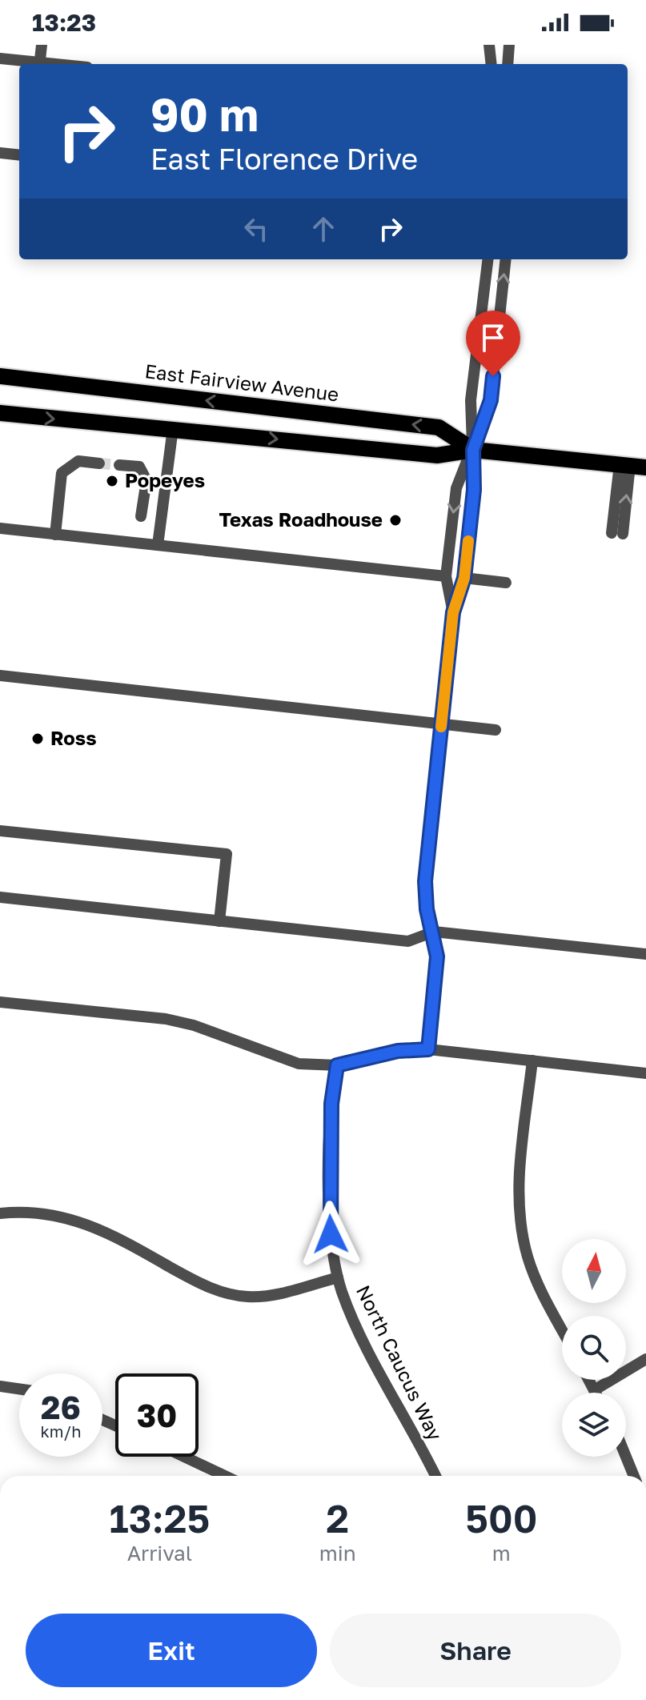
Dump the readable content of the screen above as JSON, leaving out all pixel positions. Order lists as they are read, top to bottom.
{
  "streets": {
    "main road": ["East Fairview Avenue"],
    "street": ["North Caucus Way"]
  },
  "places": ["Popeyes", "Texas Roadhouse", "Ross"],
  "north": "top",
  "page": {
    "status": "13:23",
    "turn": ["90 m", "East Florence Drive"],
    "speed": "26 km/h",
    "limit": "30",
    "eta": [
      "13:25",
      "Arrival",
      "2",
      "min",
      "500",
      "m"
    ],
    "buttons": ["Exit", "Share"]
  }
}
